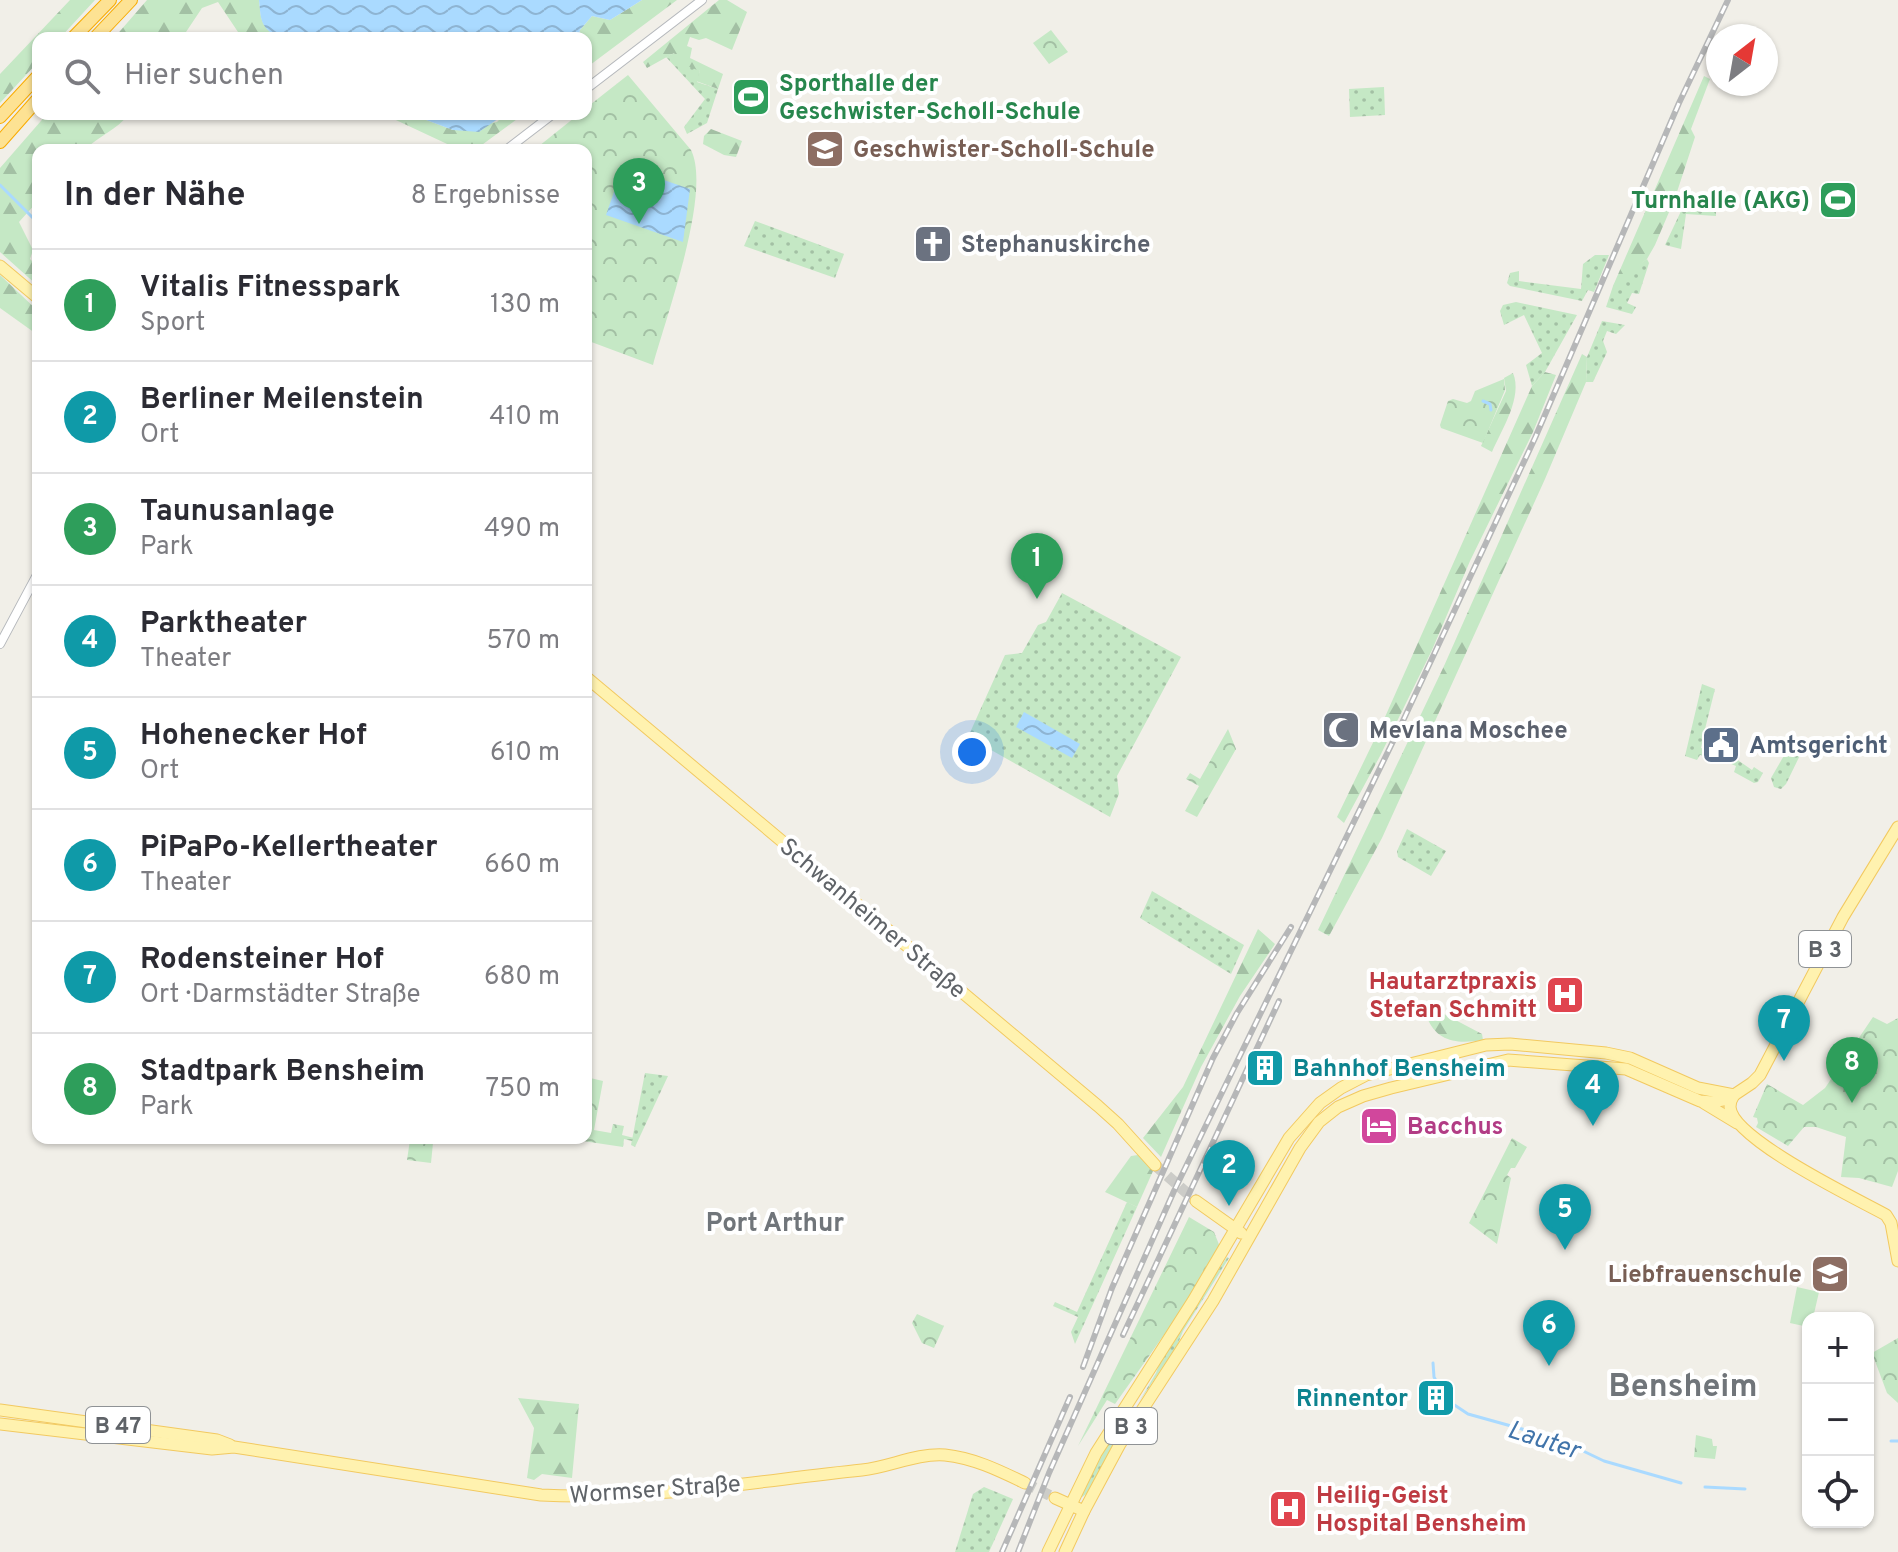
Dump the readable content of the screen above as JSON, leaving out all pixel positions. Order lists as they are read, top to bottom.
{
  "streets": {
    "main road": [
      "Schwanheimer Straße",
      "B 3",
      "B 47",
      "Wormser Straße"
    ]
  },
  "districts": ["Port Arthur", "Bensheim"],
  "water": ["Lauter"],
  "places": {
    "sports": ["Sporthalle der Geschwister-Scholl-Schule", "Turnhalle (AKG)"],
    "school or university": ["Geschwister-Scholl-Schule", "Liebfrauenschule"],
    "church": ["Stephanuskirche"],
    "mosque": ["Mevlana Moschee"],
    "public building": ["Amtsgericht"],
    "hospital": ["Hautarztpraxis Stefan Schmitt", "Heilig-Geist Hospital Bensheim"],
    "building": ["Bahnhof Bensheim", "Rinnentor"],
    "hotel": ["Bacchus"]
  },
  "north": "top right",
  "page": {
    "search": "Hier suchen",
    "heading": ["In der Nähe", "8 Ergebnisse"],
    "pins": [
      "3",
      "1",
      "7",
      "8",
      "4",
      "2",
      "5",
      "6"
    ],
    "list": [
      {
        "mark": "1",
        "name": "Vitalis Fitnesspark",
        "note": "Sport",
        "value": "130 m"
      },
      {
        "mark": "2",
        "name": "Berliner Meilenstein",
        "note": "Ort",
        "value": "410 m"
      },
      {
        "mark": "3",
        "name": "Taunusanlage",
        "note": "Park",
        "value": "490 m"
      },
      {
        "mark": "4",
        "name": "Parktheater",
        "note": "Theater",
        "value": "570 m"
      },
      {
        "mark": "5",
        "name": "Hohenecker Hof",
        "note": "Ort",
        "value": "610 m"
      },
      {
        "mark": "6",
        "name": "PiPaPo-Kellertheater",
        "note": "Theater",
        "value": "660 m"
      },
      {
        "mark": "7",
        "name": "Rodensteiner Hof",
        "note": "Ort · Darmstädter Straße",
        "value": "680 m"
      },
      {
        "mark": "8",
        "name": "Stadtpark Bensheim",
        "note": "Park",
        "value": "750 m"
      }
    ],
    "map_buttons": ["+", "−"]
  }
}
